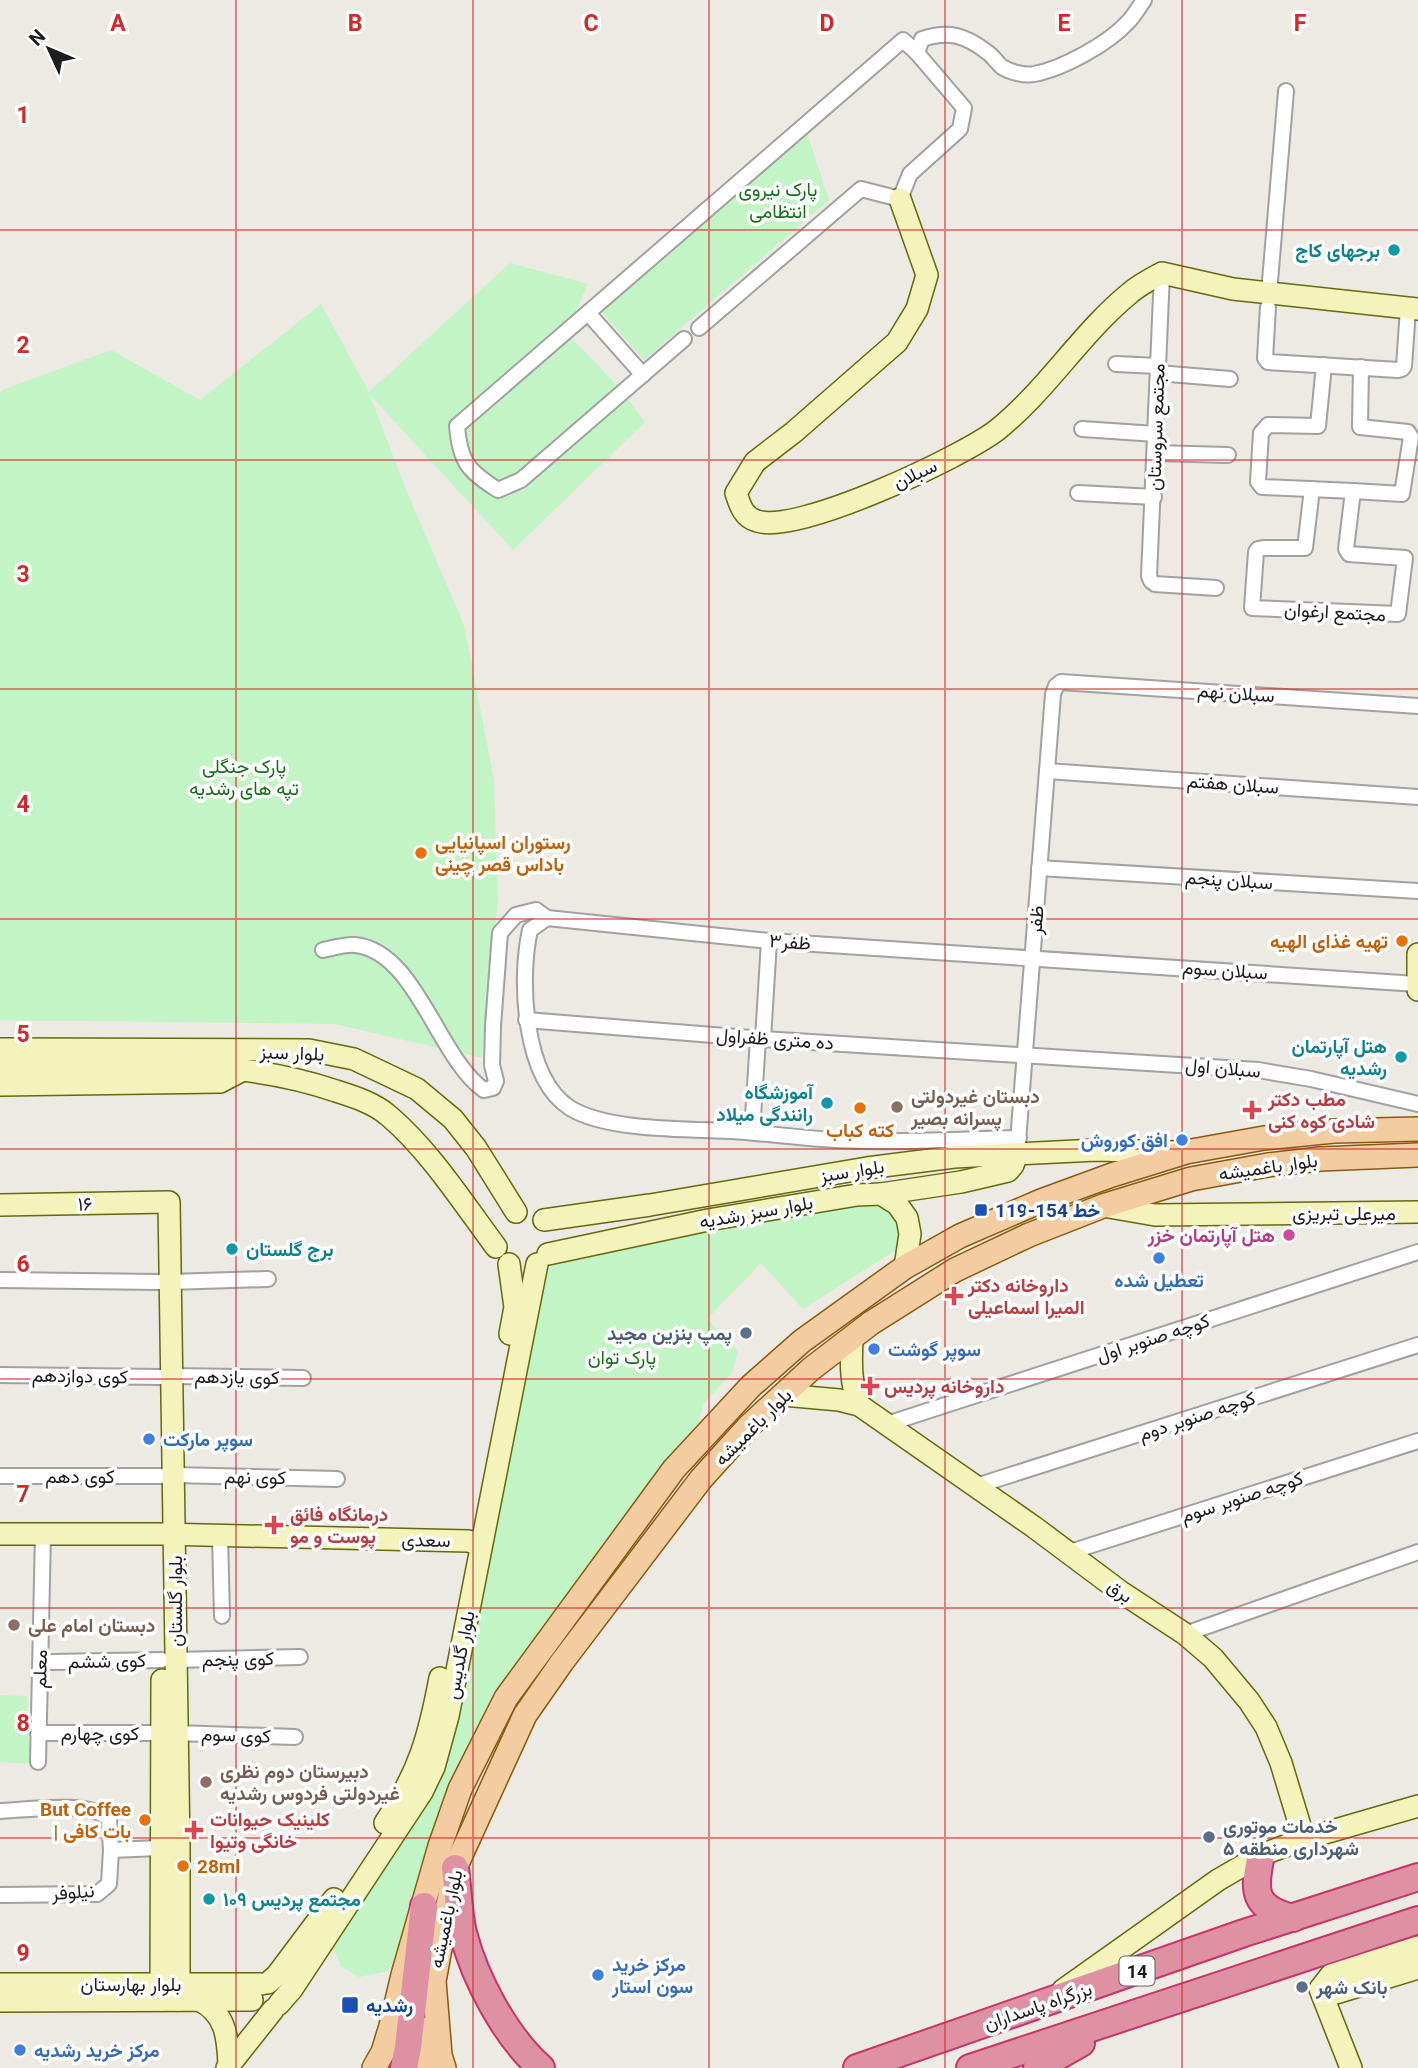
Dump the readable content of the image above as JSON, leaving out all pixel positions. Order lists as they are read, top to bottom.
{
  "streets": {
    "highway": ["14", "بزرگراه پاسداران"],
    "main road": [
      "سبلان",
      "بلوار سبز",
      "بلوار باغمیشه",
      "۱۶",
      "بلوار سبز رشدیه",
      "میرعلی تبریزی",
      "سعدی",
      "برق",
      "بلوار گلستان",
      "بلوار گلدیس",
      "بلوار بهارستان"
    ],
    "street": [
      "مجتمع سروستان",
      "مجتمع ارغوان",
      "سبلان نهم",
      "سبلان هفتم",
      "سبلان پنجم",
      "ظفر",
      "ظفر۳",
      "سبلان سوم",
      "ده متری ظفراول",
      "سبلان اول",
      "کوچه صنوبر اول",
      "کوی دوازدهم",
      "کوی یازدهم",
      "کوچه صنوبر دوم",
      "کوی دهم",
      "کوی نهم",
      "کوچه صنوبر سوم",
      "کوی پنجم",
      "کوی ششم",
      "معلم",
      "کوی چهارم",
      "کوی سوم",
      "نیلوفر"
    ]
  },
  "crossings": [
    ["مجتمع سروستان", "سبلان"],
    ["سبلان نهم", "ظفر"],
    ["سبلان هفتم", "ظفر"],
    ["سبلان پنجم", "ظفر"],
    ["ظفر", "ظفر۳"],
    ["ظفر", "سبلان سوم"],
    ["ظفر", "ده متری ظفراول"],
    ["ظفر", "بلوار سبز"],
    ["ظفر", "سبلان اول"],
    ["ظفر", "بلوار سبز رشدیه"],
    ["ظفر۳", "سبلان سوم"],
    ["ده متری ظفراول", "سبلان اول"],
    ["بلوار سبز", "بلوار باغمیشه"],
    ["بلوار سبز", "بلوار سبز رشدیه"],
    ["بلوار سبز", "بلوار گلدیس"],
    ["بلوار باغمیشه", "میرعلی تبریزی"],
    ["۱۶", "بلوار گلستان"],
    ["بلوار سبز رشدیه", "بلوار گلدیس"],
    ["کوچه صنوبر اول", "برق"],
    ["کوی دوازدهم", "کوی یازدهم"],
    ["کوی دوازدهم", "بلوار گلستان"],
    ["کوی یازدهم", "بلوار گلستان"],
    ["کوچه صنوبر دوم", "برق"],
    ["کوی دهم", "کوی نهم"],
    ["کوی دهم", "بلوار گلستان"],
    ["کوی نهم", "بلوار گلستان"],
    ["کوچه صنوبر سوم", "برق"],
    ["سعدی", "بلوار گلستان"],
    ["سعدی", "بلوار گلدیس"],
    ["سعدی", "معلم"],
    ["بلوار گلستان", "کوی پنجم"],
    ["بلوار گلستان", "کوی ششم"],
    ["بلوار گلستان", "کوی چهارم"],
    ["بلوار گلستان", "کوی سوم"],
    ["بلوار گلستان", "بلوار بهارستان"],
    ["بلوار گلدیس", "بلوار بهارستان"],
    ["کوی پنجم", "کوی ششم"],
    ["معلم", "کوی چهارم"],
    ["کوی چهارم", "کوی سوم"]
  ],
  "parks": ["پارک نیروی انتظامی", "پارک جنگلی تپه های رشدیه", "پارک توان"],
  "places": {
    "other": [
      "برجهای کاج",
      "رستوران اسپانیایی باداس قصر چینی",
      "تهیه غذای الهیه",
      "هتل آپارتمان رشدیه",
      "آموزشگاه رانندگی میلاد",
      "دبستان غیردولتی پسرانه بصیر",
      "کته کباب",
      "افق کوروش",
      "هتل آپارتمان خزر",
      "برج گلستان",
      "تعطیل شده",
      "پمپ بنزین مجید",
      "سوپر گوشت",
      "سوپر مارکت",
      "دبستان امام علی",
      "دبیرستان دوم نظری غیردولتی فردوس رشدیه",
      "But Coffee | بات کافی",
      "خدمات موتوری شهرداری منطقه ۵",
      "28ml",
      "مجتمع پردیس ۱۰۹",
      "مرکز خرید سون استار",
      "بانک شهر",
      "مرکز خرید رشدیه"
    ],
    "health": [
      "مطب دکتر شادی کوه کنی",
      "داروخانه دکتر المیرا اسماعیلی",
      "داروخانه پردیس",
      "درمانگاه فائق پوست و مو",
      "کلینیک حیوانات خانگی وتیوا"
    ],
    "transit": ["خط 154-119", "رشدیه"]
  },
  "north": "top left",
  "grid": {
    "columns": [
      "A",
      "B",
      "C",
      "D",
      "E",
      "F"
    ],
    "rows": [
      "1",
      "2",
      "3",
      "4",
      "5",
      "6",
      "7",
      "8",
      "9"
    ]
  }
}
